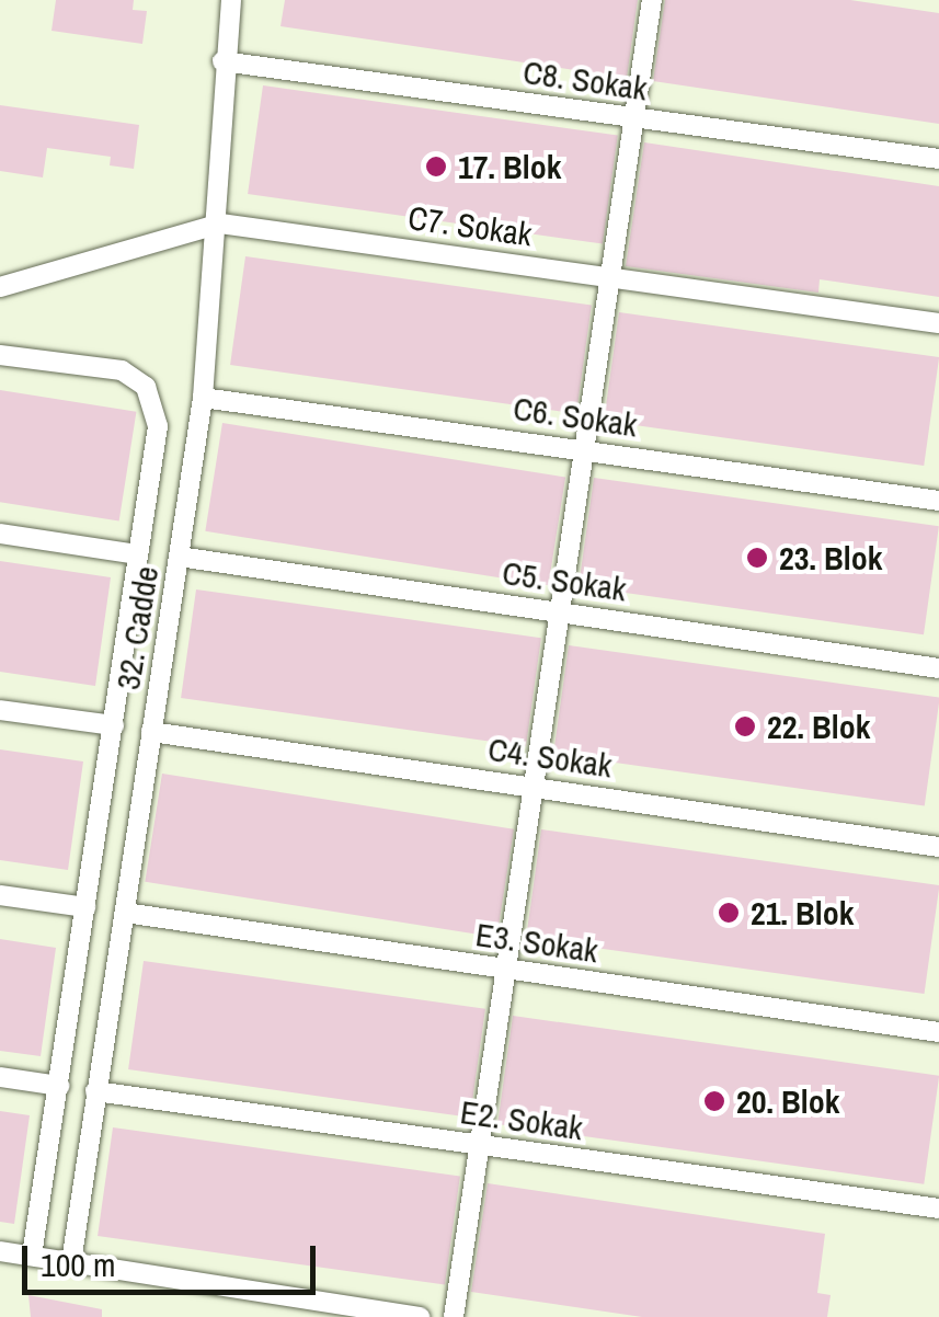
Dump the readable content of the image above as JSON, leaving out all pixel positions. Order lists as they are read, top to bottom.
{
  "streets": {
    "street": [
      "C8. Sokak",
      "C7. Sokak",
      "C6. Sokak",
      "C5. Sokak",
      "32. Cadde",
      "C4. Sokak",
      "E3. Sokak",
      "E2. Sokak"
    ]
  },
  "crossings": [
    ["C8. Sokak", "32. Cadde"],
    ["C7. Sokak", "32. Cadde"],
    ["C6. Sokak", "32. Cadde"],
    ["C5. Sokak", "32. Cadde"],
    ["32. Cadde", "C4. Sokak"],
    ["32. Cadde", "E3. Sokak"],
    ["32. Cadde", "E2. Sokak"]
  ],
  "places": [
    "17. Blok",
    "23. Blok",
    "22. Blok",
    "21. Blok",
    "20. Blok"
  ],
  "scale_bar": "100 m"
}
